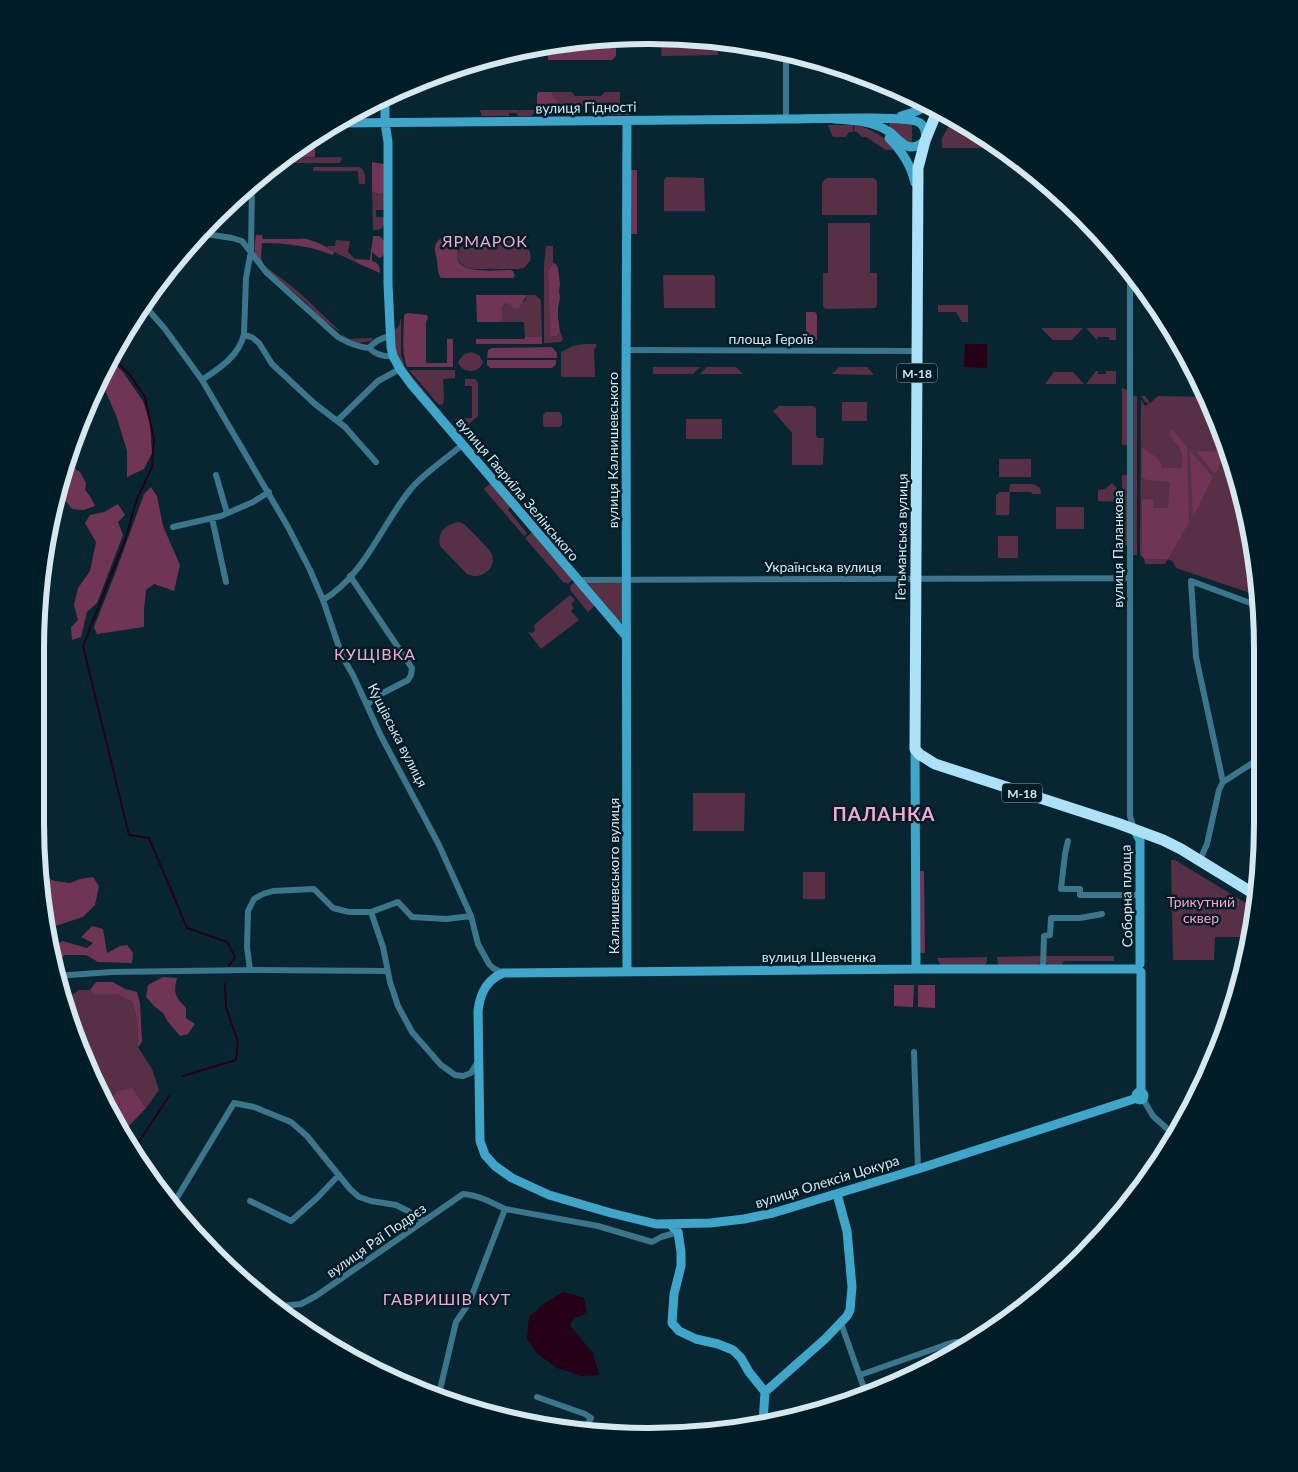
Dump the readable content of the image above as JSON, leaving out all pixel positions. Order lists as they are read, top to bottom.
{
  "streets": {
    "highway": ["М-18", "Гетьманська вулиця"],
    "street": [
      "вулиця Гідності",
      "площа Героїв",
      "вулиця Калнишевського",
      "вулиця Гавриїла Зелінського",
      "вулиця Паланкова",
      "Українська вулиця",
      "Кущівська вулиця",
      "Калнишевського вулиця",
      "Соборна площа",
      "вулиця Шевченка",
      "вулиця Олексія Цокура",
      "вулиця Раї Подрєз"
    ]
  },
  "crossings": [
    ["вулиця Гідності", "вулиця Калнишевського"],
    ["вулиця Гідності", "вулиця Гавриїла Зелінського"],
    ["вулиця Гідності", "Гетьманська вулиця"],
    ["площа Героїв", "вулиця Калнишевського"],
    ["площа Героїв", "Гетьманська вулиця"],
    ["М-18", "Гетьманська вулиця"],
    ["М-18", "вулиця Паланкова"],
    ["М-18", "Соборна площа"],
    ["вулиця Калнишевського", "вулиця Гавриїла Зелінського"],
    ["вулиця Калнишевського", "Українська вулиця"],
    ["вулиця Калнишевського", "Калнишевського вулиця"],
    ["вулиця Гавриїла Зелінського", "Українська вулиця"],
    ["Гетьманська вулиця", "Українська вулиця"],
    ["Гетьманська вулиця", "вулиця Шевченка"],
    ["вулиця Паланкова", "Українська вулиця"],
    ["вулиця Паланкова", "Соборна площа"],
    ["Кущівська вулиця", "вулиця Шевченка"],
    ["Калнишевського вулиця", "вулиця Шевченка"],
    ["Соборна площа", "вулиця Шевченка"],
    ["Соборна площа", "вулиця Олексія Цокура"]
  ],
  "districts": [
    "ЯРМАРОК",
    "КУЩІВКА",
    "ПАЛАНКА",
    "ГАВРИШІВ КУТ"
  ],
  "parks": ["Трикутний сквер"]
}
